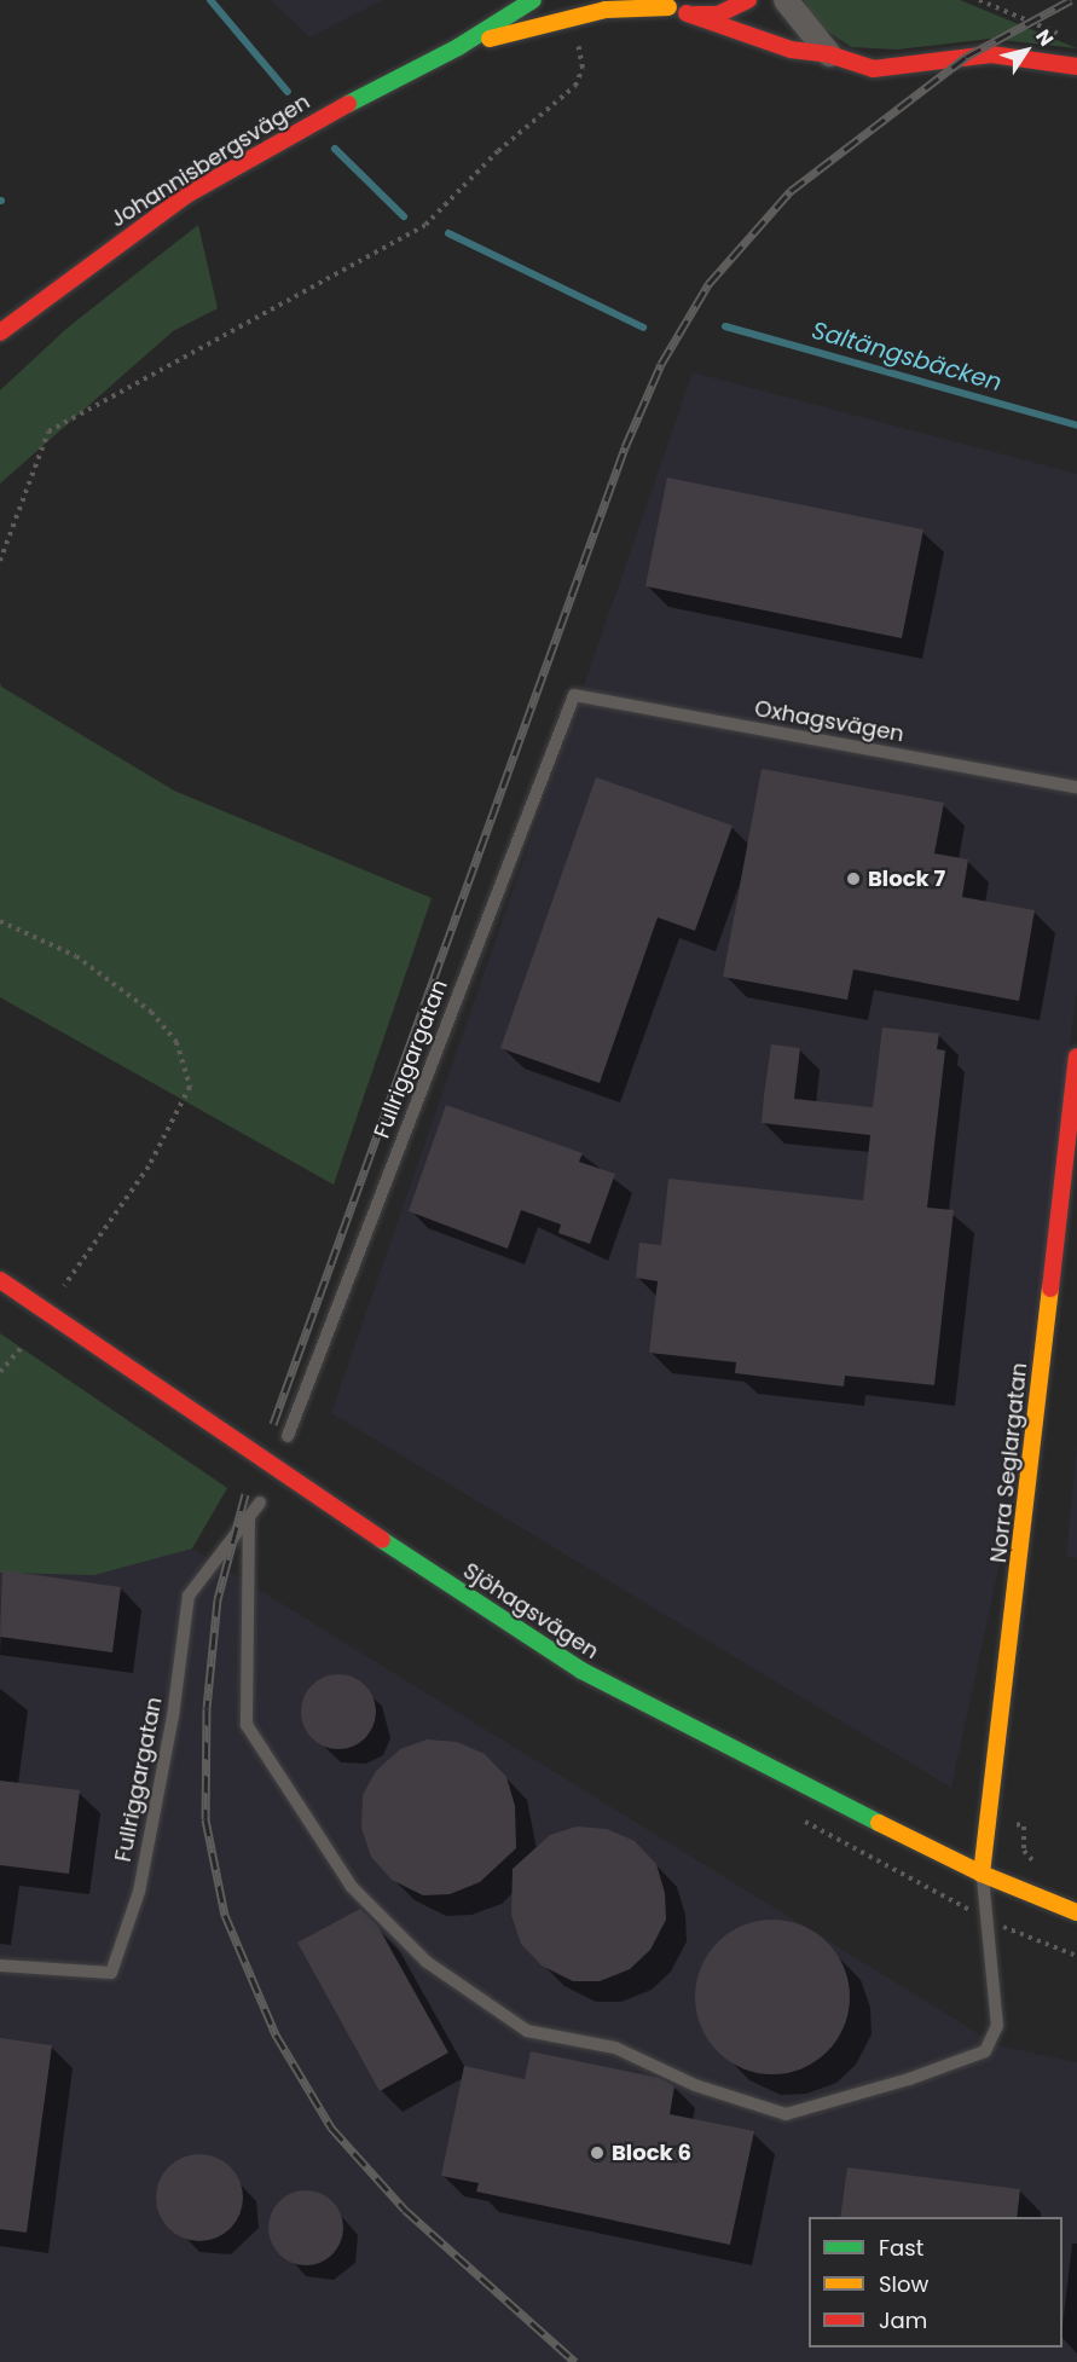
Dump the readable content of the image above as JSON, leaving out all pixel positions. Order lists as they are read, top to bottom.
{
  "streets": {
    "main road": ["Johannisbergsvägen", "Norra Seglargatan", "Sjöhagsvägen"],
    "lane": ["Oxhagsvägen", "Fullriggargatan"]
  },
  "crossings": [
    ["Oxhagsvägen", "Fullriggargatan"],
    ["Norra Seglargatan", "Sjöhagsvägen"]
  ],
  "water": ["Saltängsbäcken"],
  "places": ["Block 7", "Block 6"],
  "legend": ["Fast", "Slow", "Jam"],
  "north": "top right"
}
